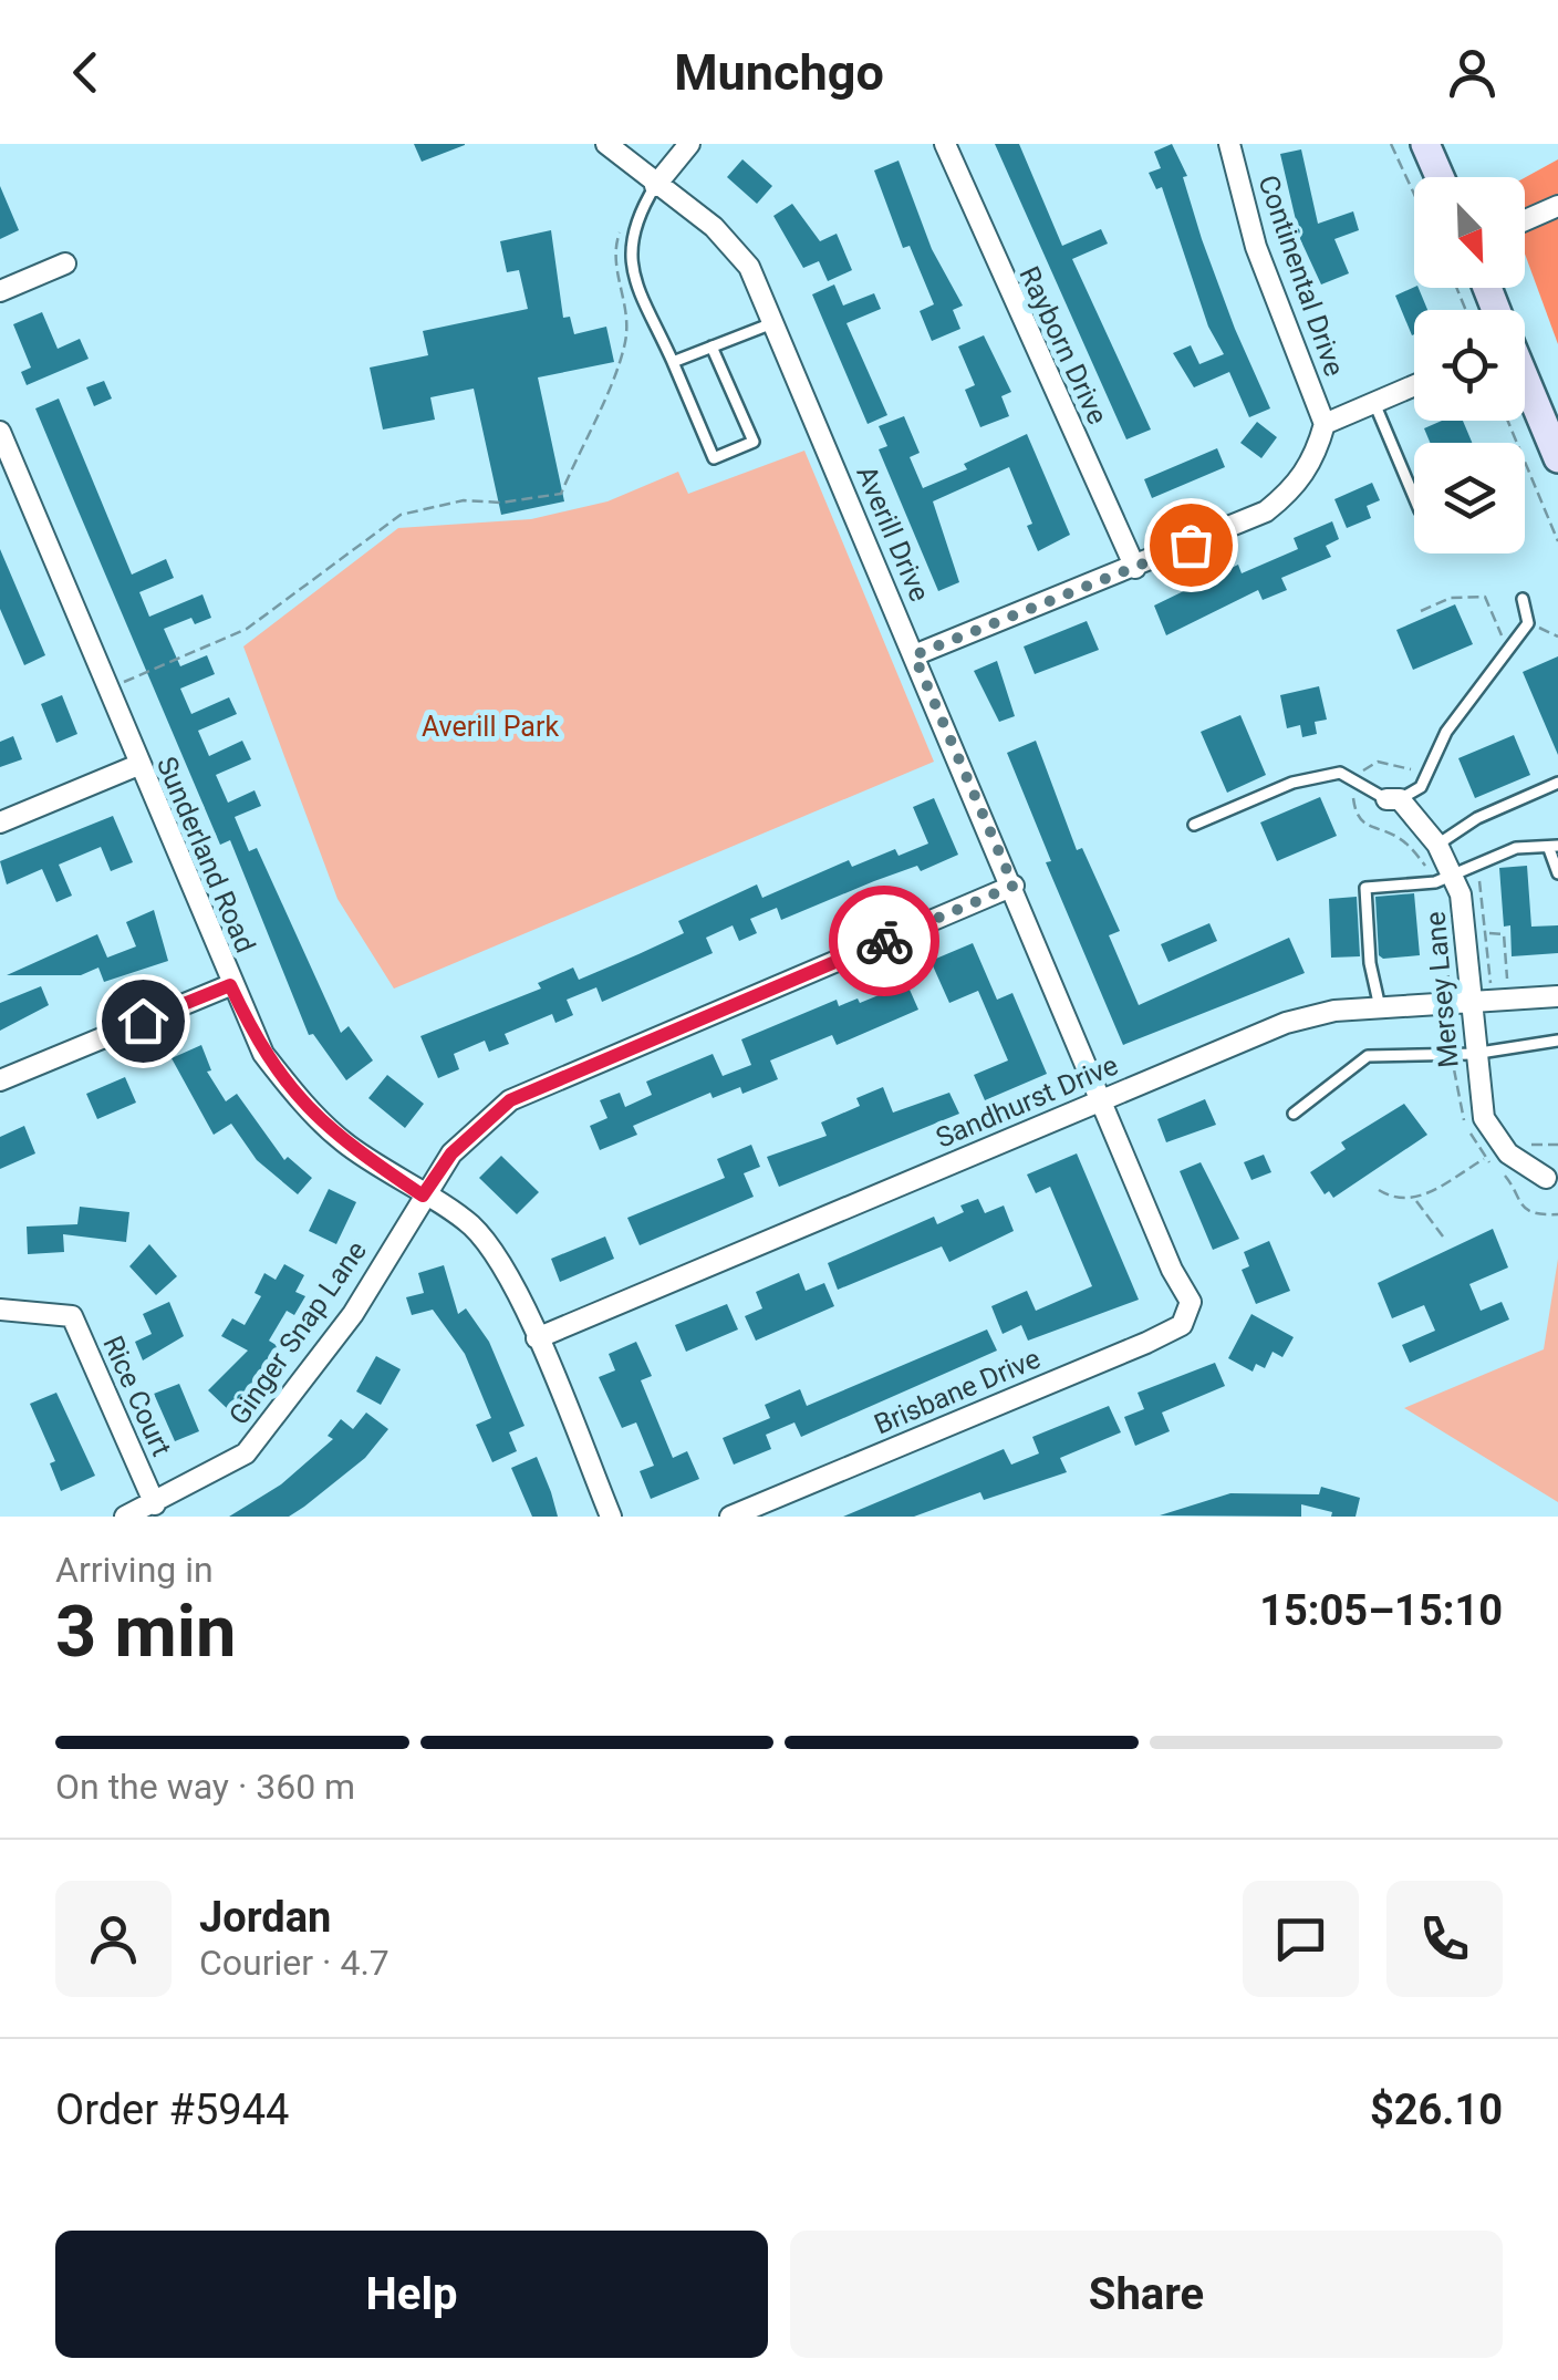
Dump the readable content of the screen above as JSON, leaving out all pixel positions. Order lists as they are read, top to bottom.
{
  "streets": {
    "street": [
      "Continental Drive",
      "Rayborn Drive",
      "Averill Drive",
      "Sunderland Road",
      "Mersey Lane",
      "Sandhurst Drive",
      "Ginger Snap Lane",
      "Brisbane Drive",
      "Rice Court"
    ]
  },
  "crossings": [
    ["Averill Drive", "Sandhurst Drive"],
    ["Averill Drive", "Ginger Snap Lane"],
    ["Averill Drive", "Brisbane Drive"],
    ["Sunderland Road", "Sandhurst Drive"],
    ["Sunderland Road", "Ginger Snap Lane"],
    ["Mersey Lane", "Sandhurst Drive"],
    ["Ginger Snap Lane", "Rice Court"]
  ],
  "parks": ["Averill Park"],
  "north": "bottom right",
  "page": {
    "header": "Munchgo",
    "heading": ["3 min", "Arriving in", "15:05–15:10"],
    "panel": [
      "Jordan",
      "Courier · 4.7",
      "Order #5944",
      "$26.10"
    ],
    "bar": "On the way · 360 m",
    "buttons": ["Help", "Share"]
  }
}
